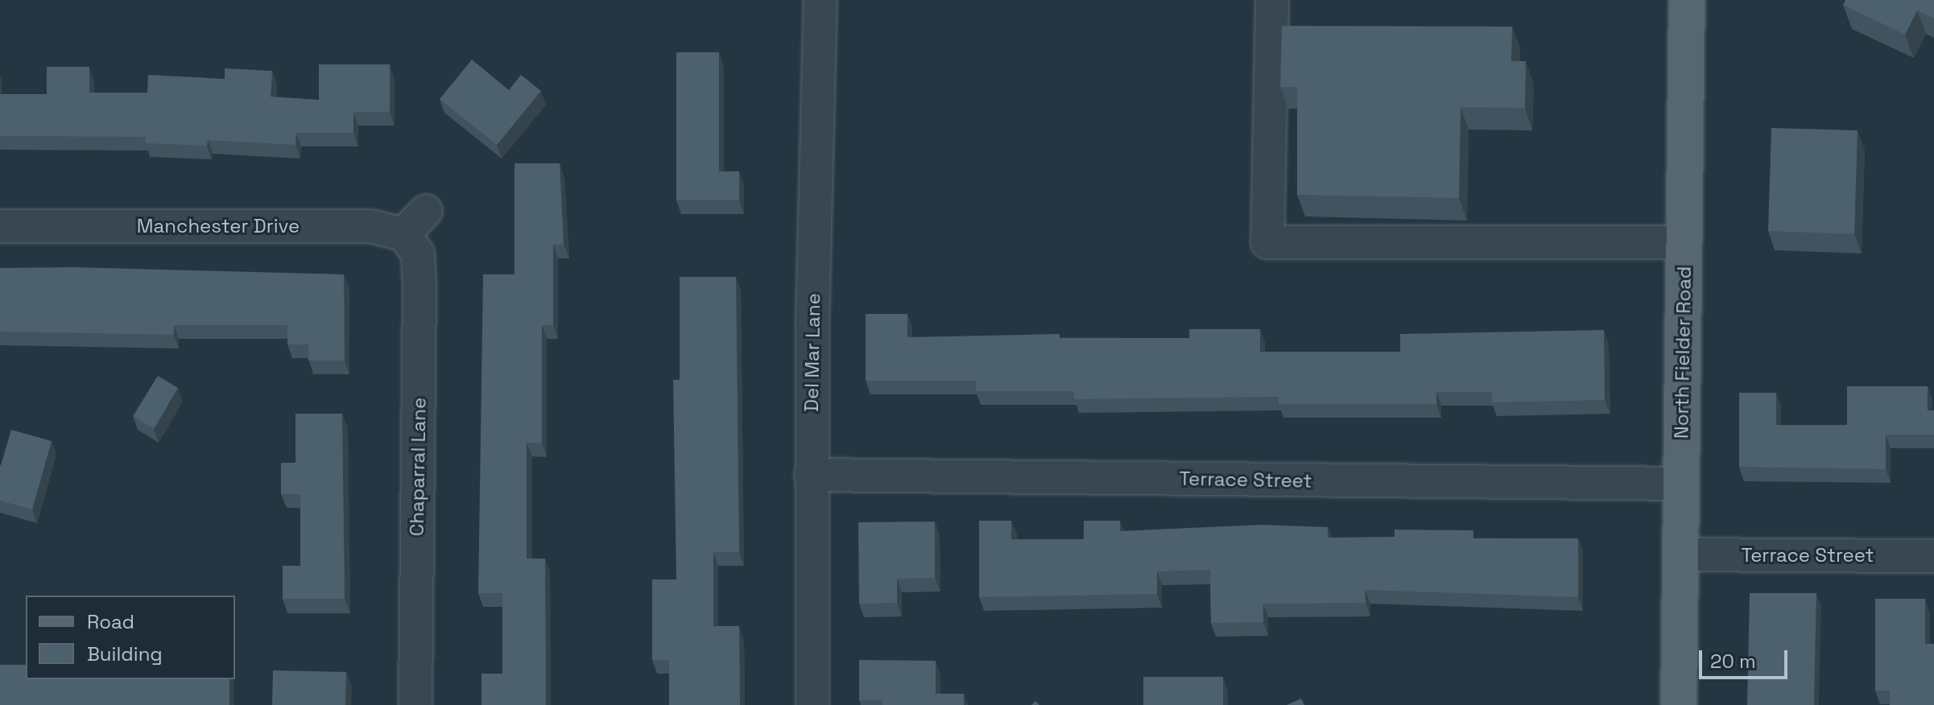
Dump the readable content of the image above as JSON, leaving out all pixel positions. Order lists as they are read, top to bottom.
{
  "streets": {
    "main road": ["North Fielder Road"],
    "street": [
      "Manchester Drive",
      "Del Mar Lane",
      "Chaparral Lane",
      "Terrace Street"
    ]
  },
  "crossings": [
    ["Manchester Drive", "Chaparral Lane"],
    ["Del Mar Lane", "Terrace Street"],
    ["North Fielder Road", "Terrace Street"]
  ],
  "legend": ["Road", "Building"],
  "scale_bar": "20 m"
}
